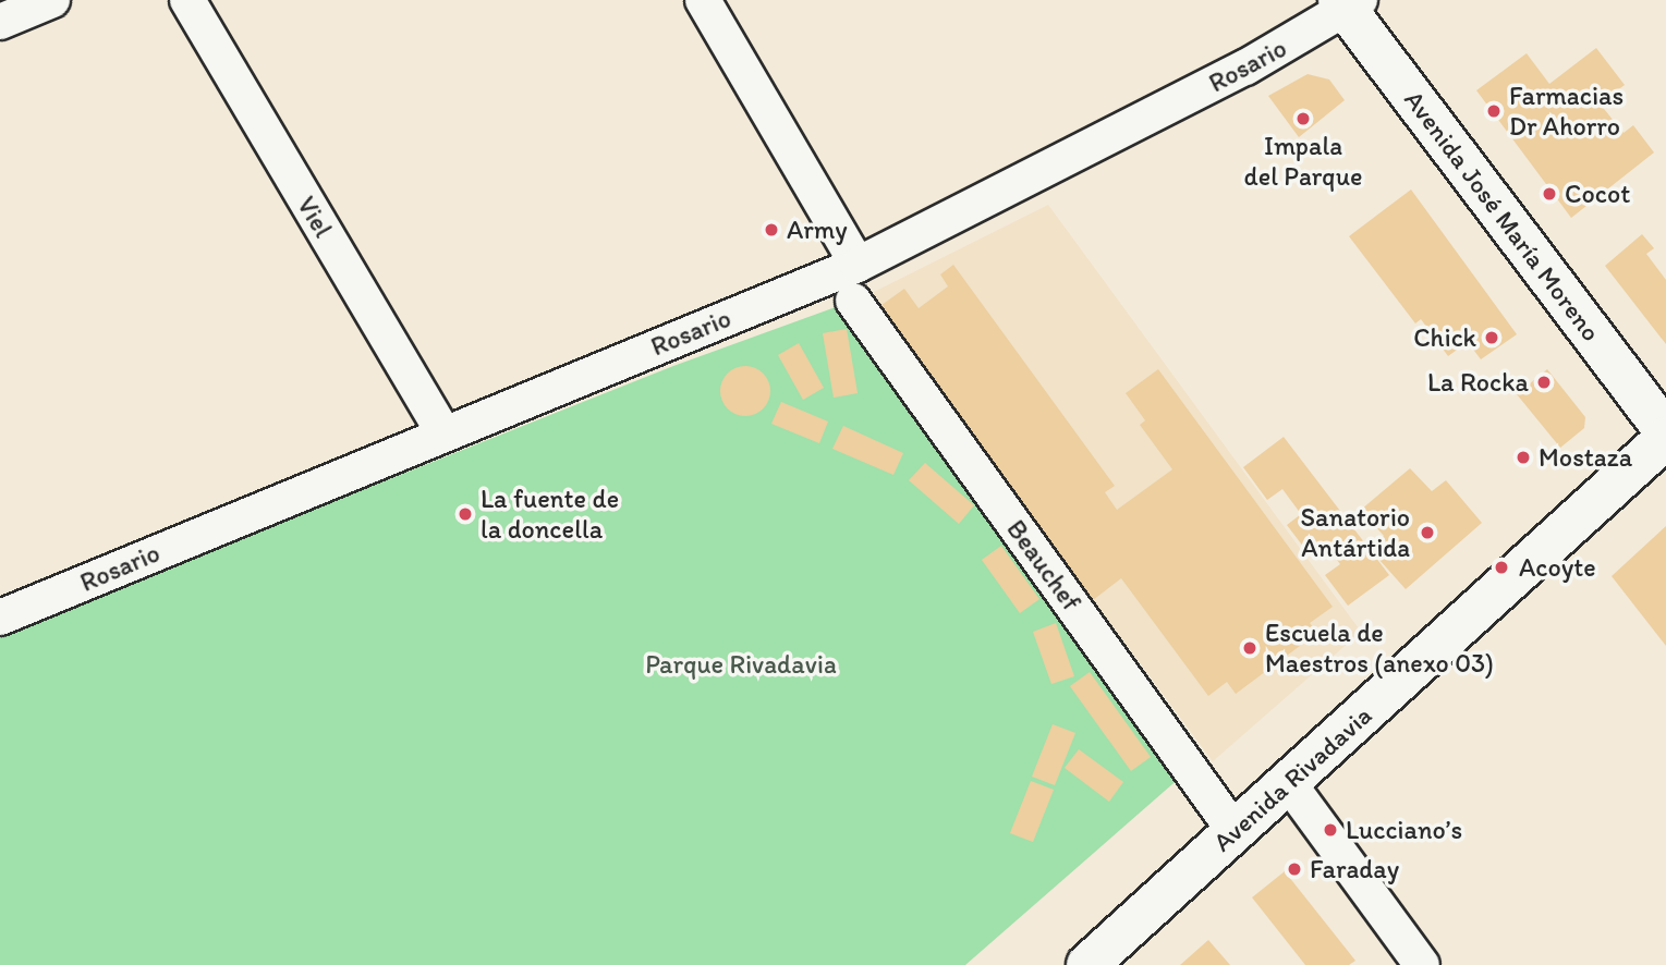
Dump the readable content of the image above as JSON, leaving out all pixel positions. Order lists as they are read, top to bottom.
{
  "streets": {
    "main road": ["Avenida José María Moreno", "Avenida Rivadavia"],
    "street": ["Rosario", "Viel", "Beauchef"]
  },
  "crossings": [
    ["Rosario", "Avenida José María Moreno"],
    ["Rosario", "Viel"],
    ["Beauchef", "Avenida Rivadavia"]
  ],
  "parks": ["Parque Rivadavia"],
  "places": [
    "Farmacias Dr Ahorro",
    "Impala del Parque",
    "Cocot",
    "Army",
    "Chick",
    "La Rocka",
    "Mostaza",
    "La fuente de la doncella",
    "Sanatorio Antártida",
    "Acoyte",
    "Escuela de Maestros (anexo 03)",
    "Lucciano’s",
    "Faraday"
  ]
}
